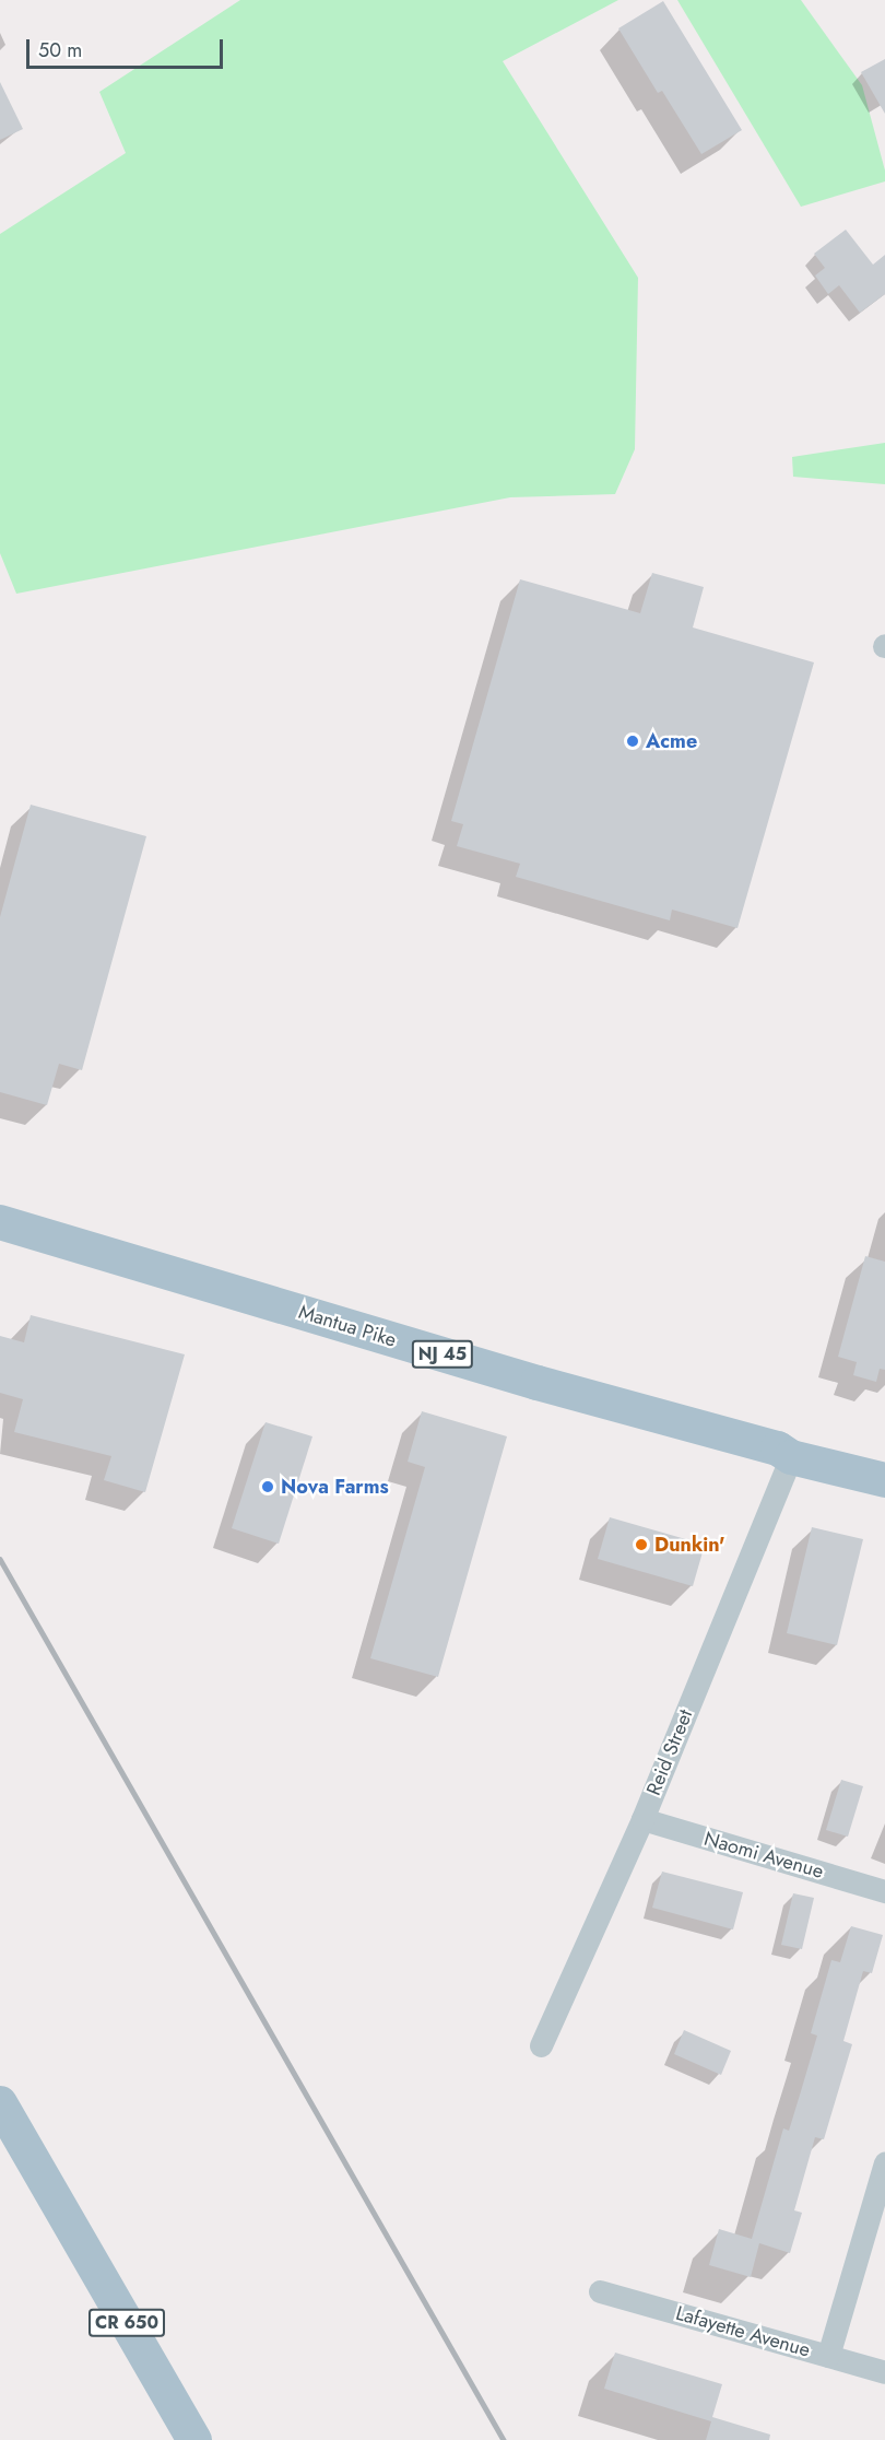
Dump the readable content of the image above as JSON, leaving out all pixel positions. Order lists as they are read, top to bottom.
{
  "streets": {
    "main road": ["Mantua Pike", "NJ 45", "CR 650"],
    "street": ["Reid Street", "Naomi Avenue", "Lafayette Avenue"]
  },
  "crossings": [
    ["Mantua Pike", "Reid Street"],
    ["Reid Street", "Naomi Avenue"]
  ],
  "places": ["Acme", "Nova Farms", "Dunkin'"],
  "scale_bar": "50 m"
}
